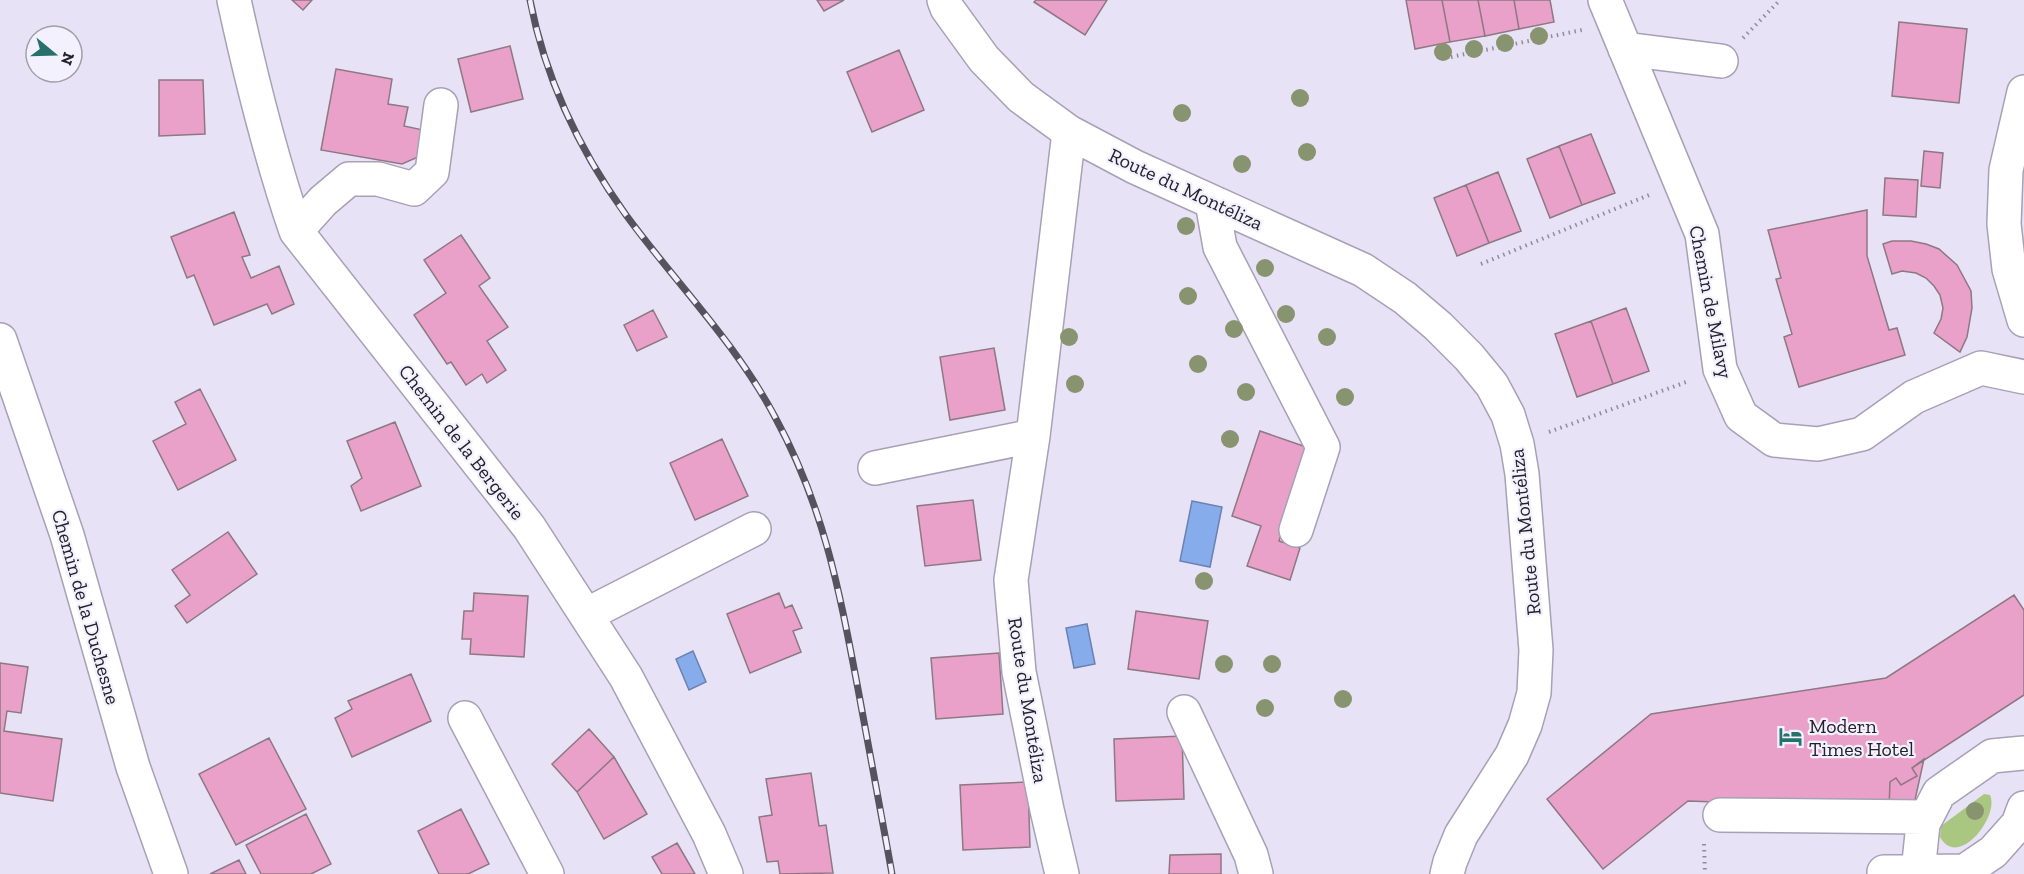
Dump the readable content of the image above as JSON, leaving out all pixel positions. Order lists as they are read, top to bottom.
{
  "streets": {
    "street": [
      "Route du Montéliza",
      "Chemin de Milavy",
      "Chemin de la Bergerie",
      "Chemin de la Duchesne"
    ]
  },
  "places": {
    "hotel": ["Modern Times Hotel"]
  },
  "north": "right"
}
